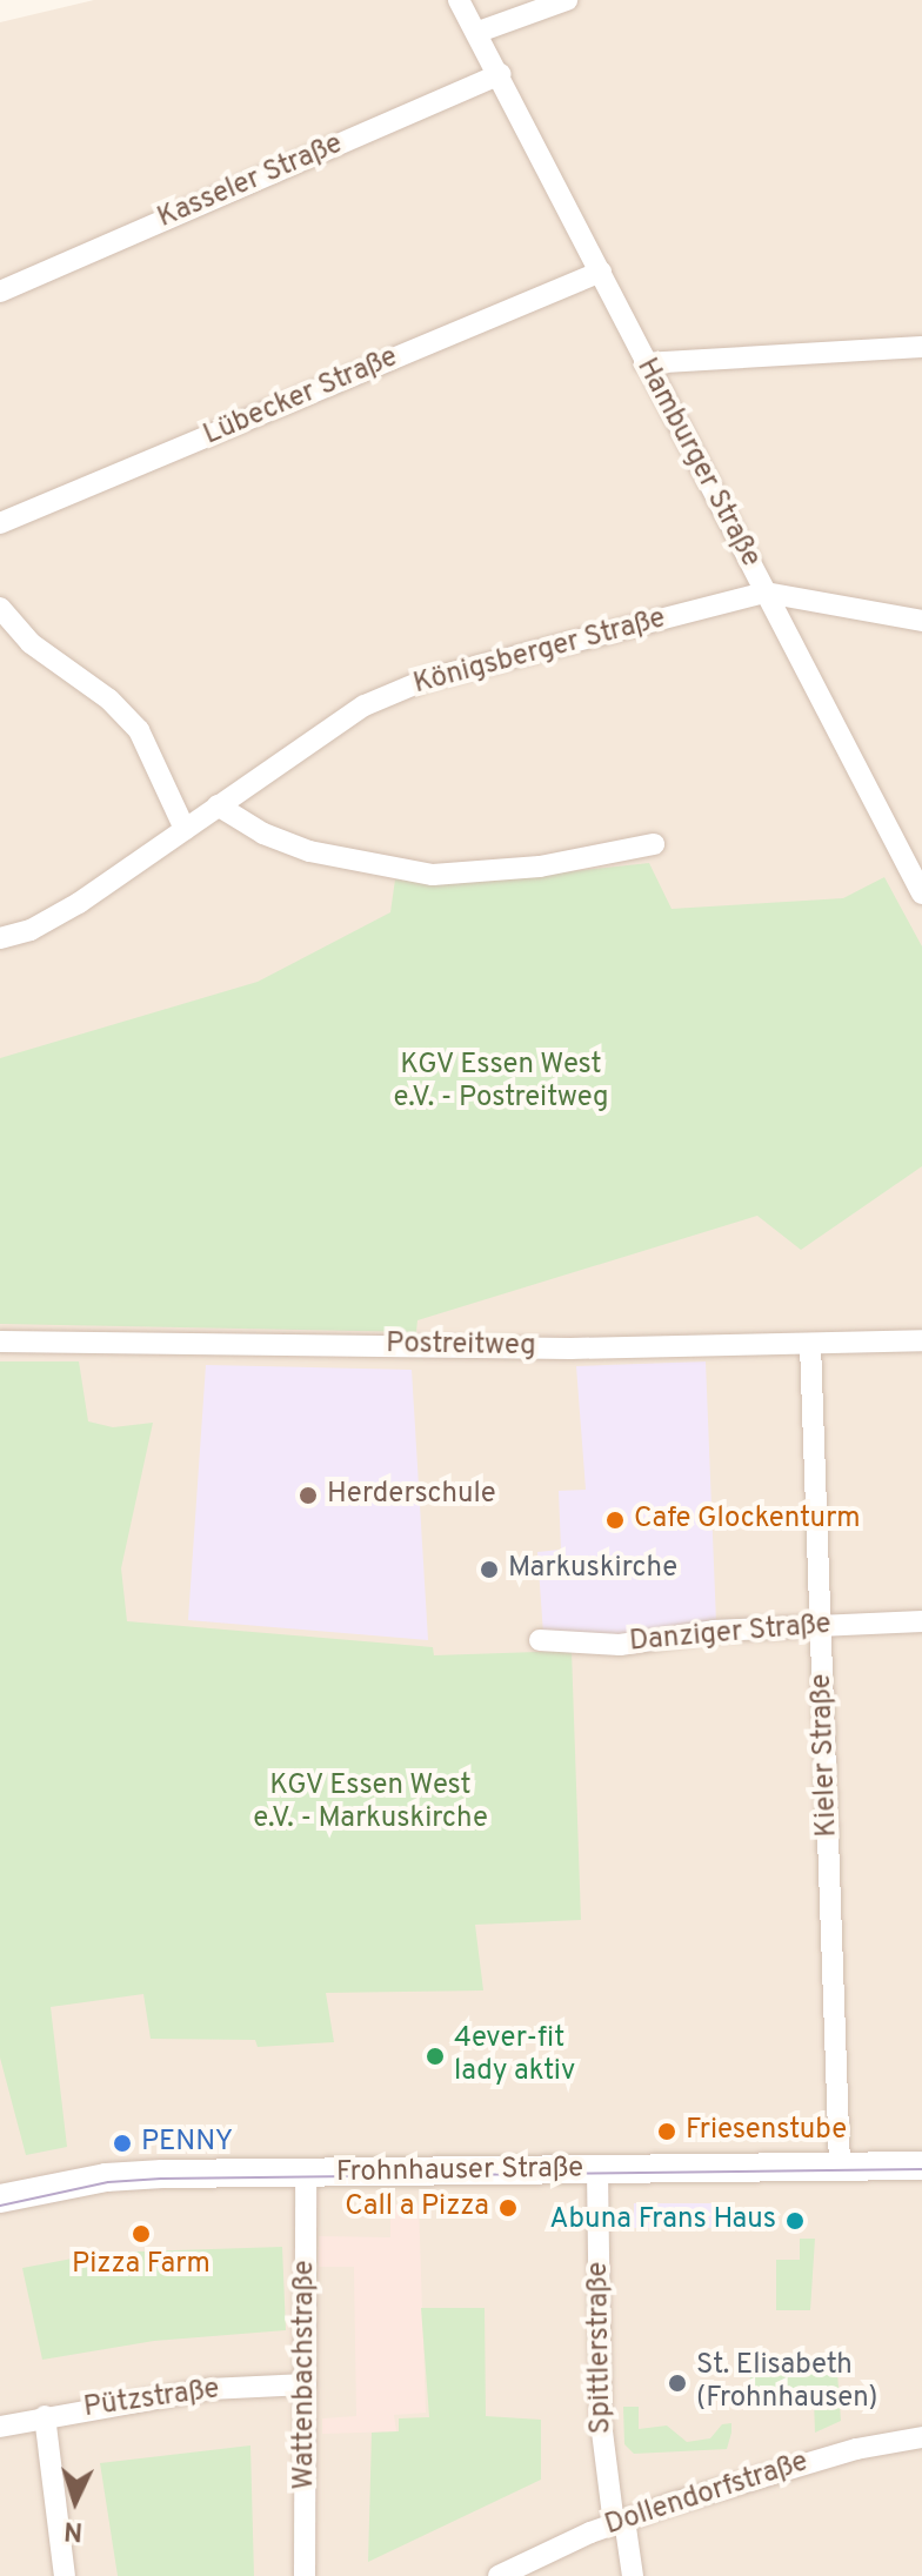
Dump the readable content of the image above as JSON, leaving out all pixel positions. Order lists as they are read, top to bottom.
{
  "streets": {
    "main road": ["Frohnhauser Straße"],
    "street": [
      "Kasseler Straße",
      "Lübecker Straße",
      "Hamburger Straße",
      "Königsberger Straße",
      "Postreitweg",
      "Danziger Straße",
      "Kieler Straße",
      "Spittlerstraße",
      "Wattenbachstraße",
      "Pützstraße",
      "Dollendorfstraße"
    ]
  },
  "crossings": [
    ["Kasseler Straße", "Hamburger Straße"],
    ["Lübecker Straße", "Hamburger Straße"],
    ["Hamburger Straße", "Königsberger Straße"],
    ["Postreitweg", "Kieler Straße"],
    ["Danziger Straße", "Kieler Straße"],
    ["Kieler Straße", "Frohnhauser Straße"],
    ["Frohnhauser Straße", "Spittlerstraße"],
    ["Frohnhauser Straße", "Wattenbachstraße"],
    ["Spittlerstraße", "Dollendorfstraße"],
    ["Wattenbachstraße", "Pützstraße"]
  ],
  "parks": ["KGV Essen West e.V. - Postreitweg", "KGV Essen West e.V. - Markuskirche"],
  "places": [
    "Herderschule",
    "Cafe Glockenturm",
    "Markuskirche",
    "4ever-fit lady aktiv",
    "Friesenstube",
    "PENNY",
    "Call a Pizza",
    "Abuna Frans Haus",
    "Pizza Farm",
    "St. Elisabeth (Frohnhausen)"
  ],
  "north": "bottom"
}
